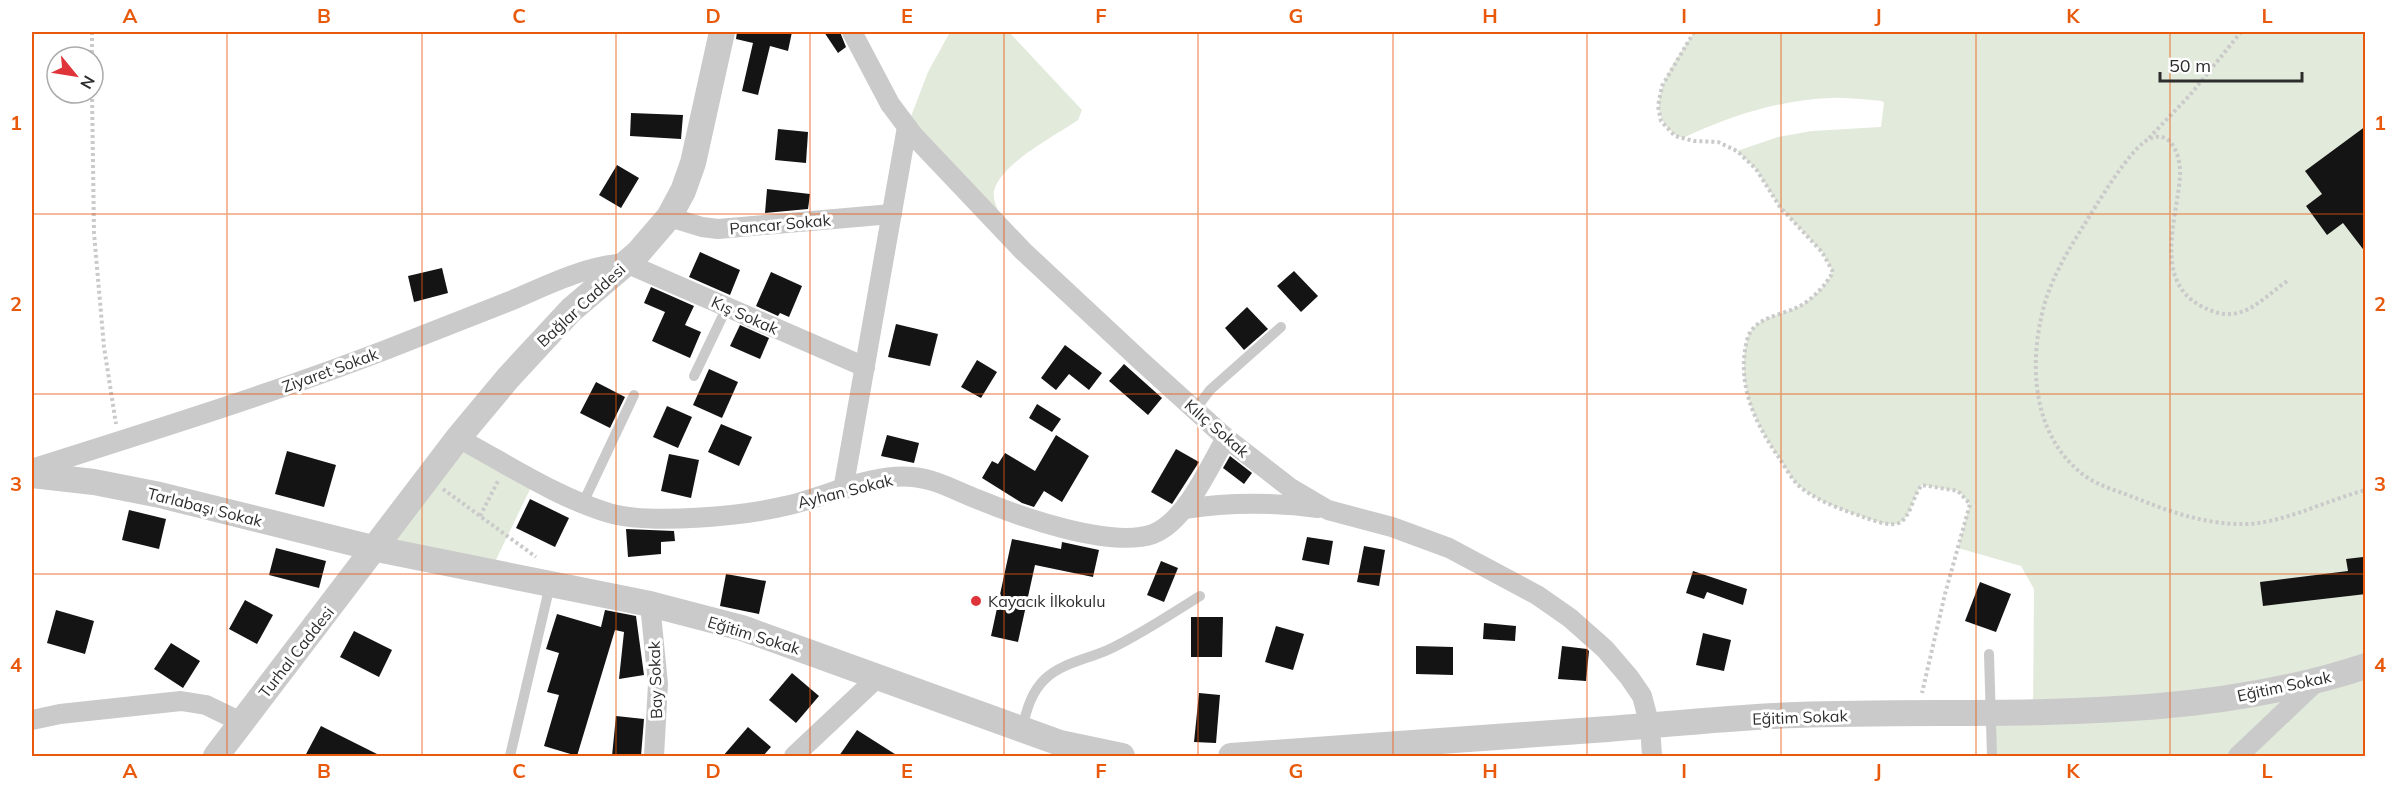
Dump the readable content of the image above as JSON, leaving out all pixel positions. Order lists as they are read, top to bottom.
{
  "streets": {
    "street": [
      "Pancar Sokak",
      "Bağlar Caddesi",
      "Kış Sokak",
      "Ziyaret Sokak",
      "Kılıç Sokak",
      "Ayhan Sokak",
      "Tarlabaşı Sokak",
      "Eğitim Sokak",
      "Turhal Caddesi",
      "Bay Sokak"
    ]
  },
  "crossings": [
    ["Pancar Sokak", "Bağlar Caddesi"],
    ["Bağlar Caddesi", "Kış Sokak"],
    ["Bağlar Caddesi", "Ziyaret Sokak"],
    ["Bağlar Caddesi", "Ayhan Sokak"],
    ["Bağlar Caddesi", "Tarlabaşı Sokak"],
    ["Bağlar Caddesi", "Eğitim Sokak"],
    ["Bağlar Caddesi", "Turhal Caddesi"],
    ["Kış Sokak", "Ziyaret Sokak"],
    ["Kılıç Sokak", "Ayhan Sokak"],
    ["Kılıç Sokak", "Eğitim Sokak"],
    ["Tarlabaşı Sokak", "Eğitim Sokak"],
    ["Tarlabaşı Sokak", "Turhal Caddesi"],
    ["Eğitim Sokak", "Turhal Caddesi"],
    ["Eğitim Sokak", "Bay Sokak"]
  ],
  "places": ["Kayacık İlkokulu"],
  "scale_bar": "50 m",
  "north": "bottom right",
  "grid": {
    "columns": [
      "A",
      "B",
      "C",
      "D",
      "E",
      "F",
      "G",
      "H",
      "I",
      "J",
      "K",
      "L"
    ],
    "rows": [
      "1",
      "2",
      "3",
      "4"
    ]
  }
}
